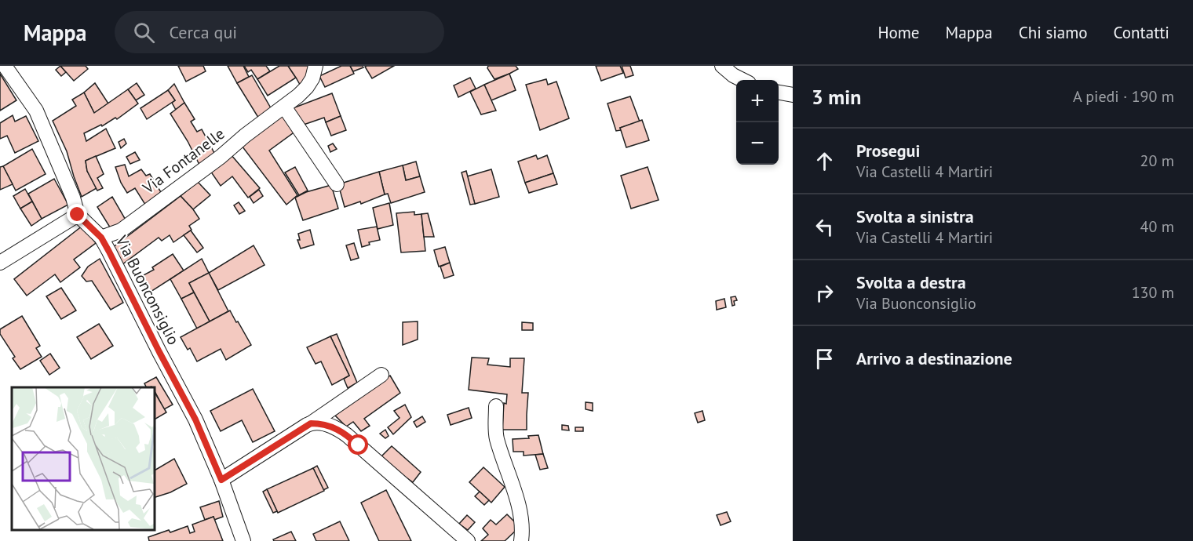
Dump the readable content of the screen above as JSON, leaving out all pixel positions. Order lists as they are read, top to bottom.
{
  "streets": {
    "street": ["Via Fontanelle", "Via Buonconsiglio"]
  },
  "crossings": [
    ["Via Fontanelle", "Via Buonconsiglio"]
  ],
  "page": {
    "header": "Mappa",
    "search": "Cerca qui",
    "nav": [
      "Home",
      "Mappa",
      "Chi siamo",
      "Contatti"
    ],
    "heading": ["3 min", "A piedi · 190 m"],
    "map_buttons": ["+", "−"],
    "list": [
      ["Prosegui", "Via Castelli 4 Martiri", "20 m"],
      ["Svolta a sinistra", "Via Castelli 4 Martiri", "40 m"],
      ["Svolta a destra", "Via Buonconsiglio", "130 m"],
      "Arrivo a destinazione"
    ]
  }
}
